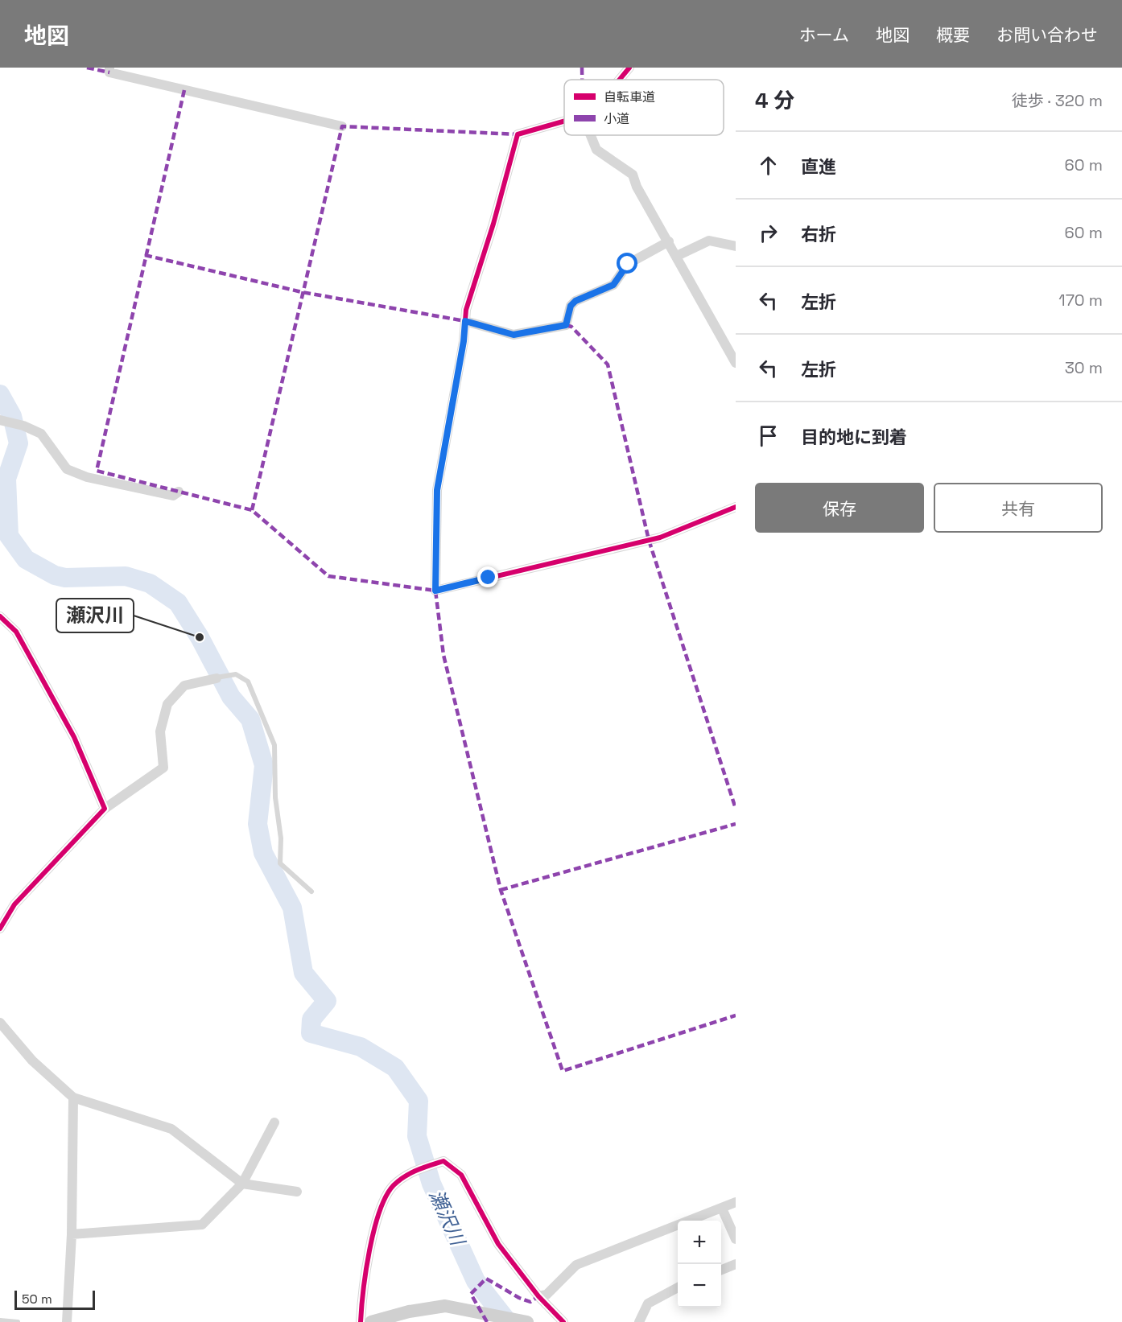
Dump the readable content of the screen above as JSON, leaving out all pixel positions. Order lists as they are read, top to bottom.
{
  "water": ["瀬沢川"],
  "places": ["瀬沢川"],
  "legend": ["自転車道", "小道"],
  "scale_bar": "50 m",
  "page": {
    "header": "地図",
    "nav": [
      "ホーム",
      "地図",
      "概要",
      "お問い合わせ"
    ],
    "heading": ["4 分", "徒歩 · 320 m"],
    "list": [
      ["直進", "60 m"],
      ["右折", "60 m"],
      ["左折", "170 m"],
      ["左折", "30 m"],
      "目的地に到着"
    ],
    "buttons": ["保存", "共有"],
    "map_buttons": ["+", "−"],
    "scale": "50 m"
  }
}
